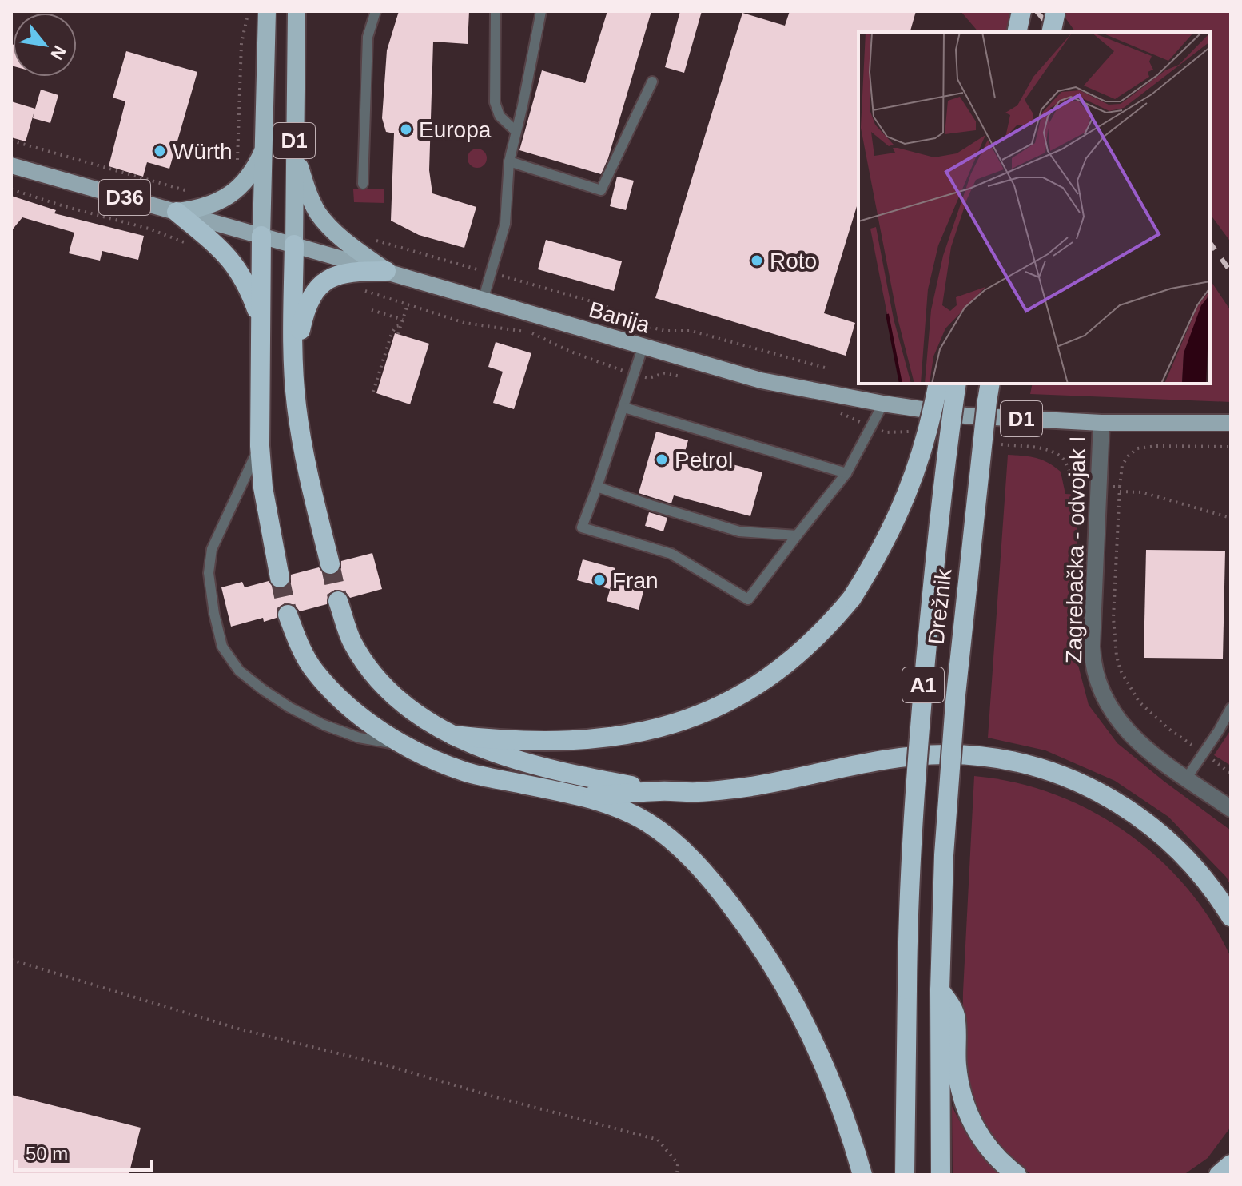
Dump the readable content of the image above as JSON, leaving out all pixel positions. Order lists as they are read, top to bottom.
{
  "streets": {
    "highway": ["D1", "Drežnik", "A1"],
    "main road": ["D36", "Banija"],
    "street": ["Zagrebačka - odvojak I"]
  },
  "crossings": [
    ["D1", "Banija"],
    ["Banija", "Zagrebačka - odvojak I"],
    ["Drežnik", "A1"]
  ],
  "places": [
    "Europa",
    "Würth",
    "Roto",
    "Petrol",
    "Fran"
  ],
  "scale_bar": "50 m",
  "north": "bottom right"
}
